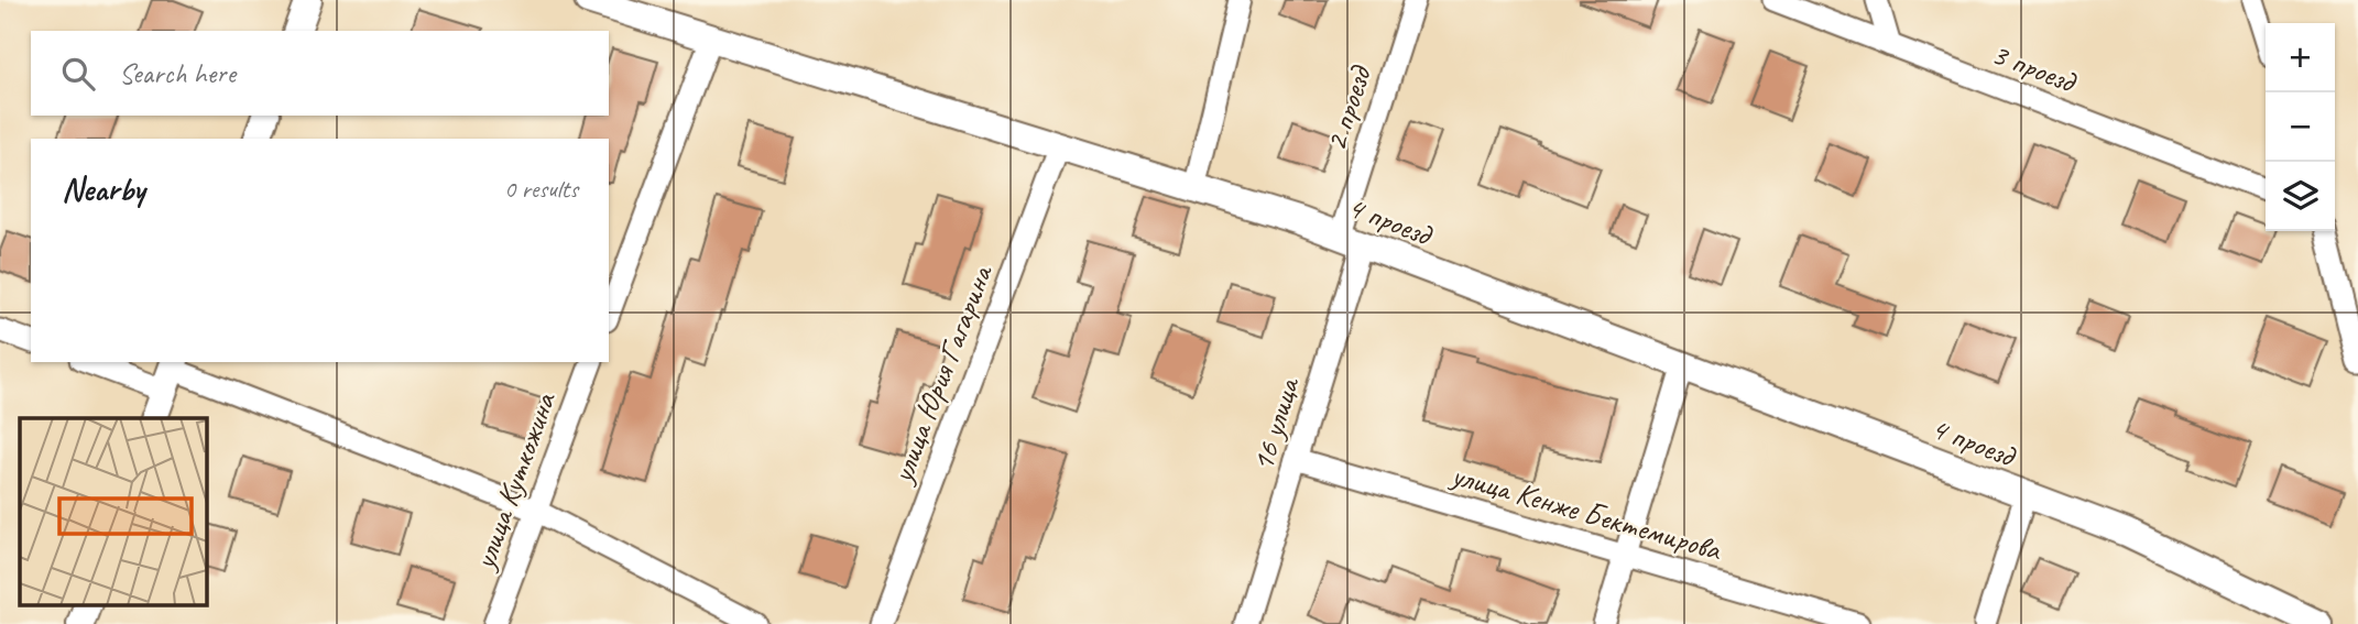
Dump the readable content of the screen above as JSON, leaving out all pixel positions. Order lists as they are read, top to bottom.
{
  "streets": {
    "street": [
      "3 проезд",
      "2 проезд",
      "4 проезд",
      "улица Юрия Гагарина",
      "16 улица",
      "улица Куткожина",
      "улица Кенже Бектемирова"
    ]
  },
  "crossings": [
    ["2 проезд", "4 проезд"],
    ["2 проезд", "16 улица"],
    ["4 проезд", "улица Юрия Гагарина"],
    ["4 проезд", "16 улица"],
    ["16 улица", "улица Кенже Бектемирова"]
  ],
  "page": {
    "map_buttons": ["+", "−"],
    "search": "Search here",
    "heading": ["Nearby", "0 results"]
  }
}
